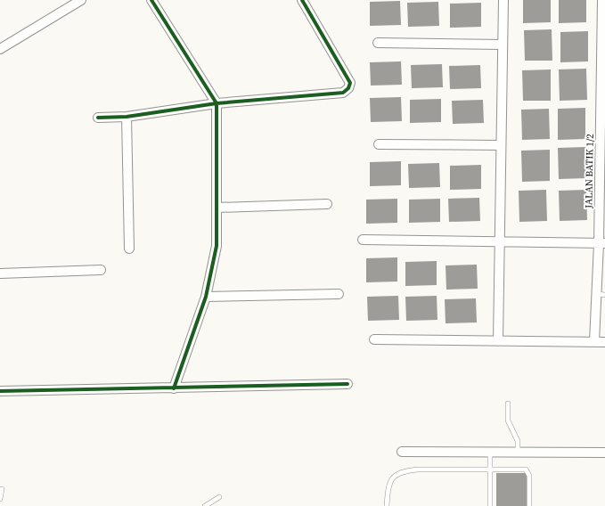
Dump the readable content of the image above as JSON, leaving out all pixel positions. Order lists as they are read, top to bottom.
{
  "streets": {
    "street": ["JALAN BATIK 1/2"]
  }
}
